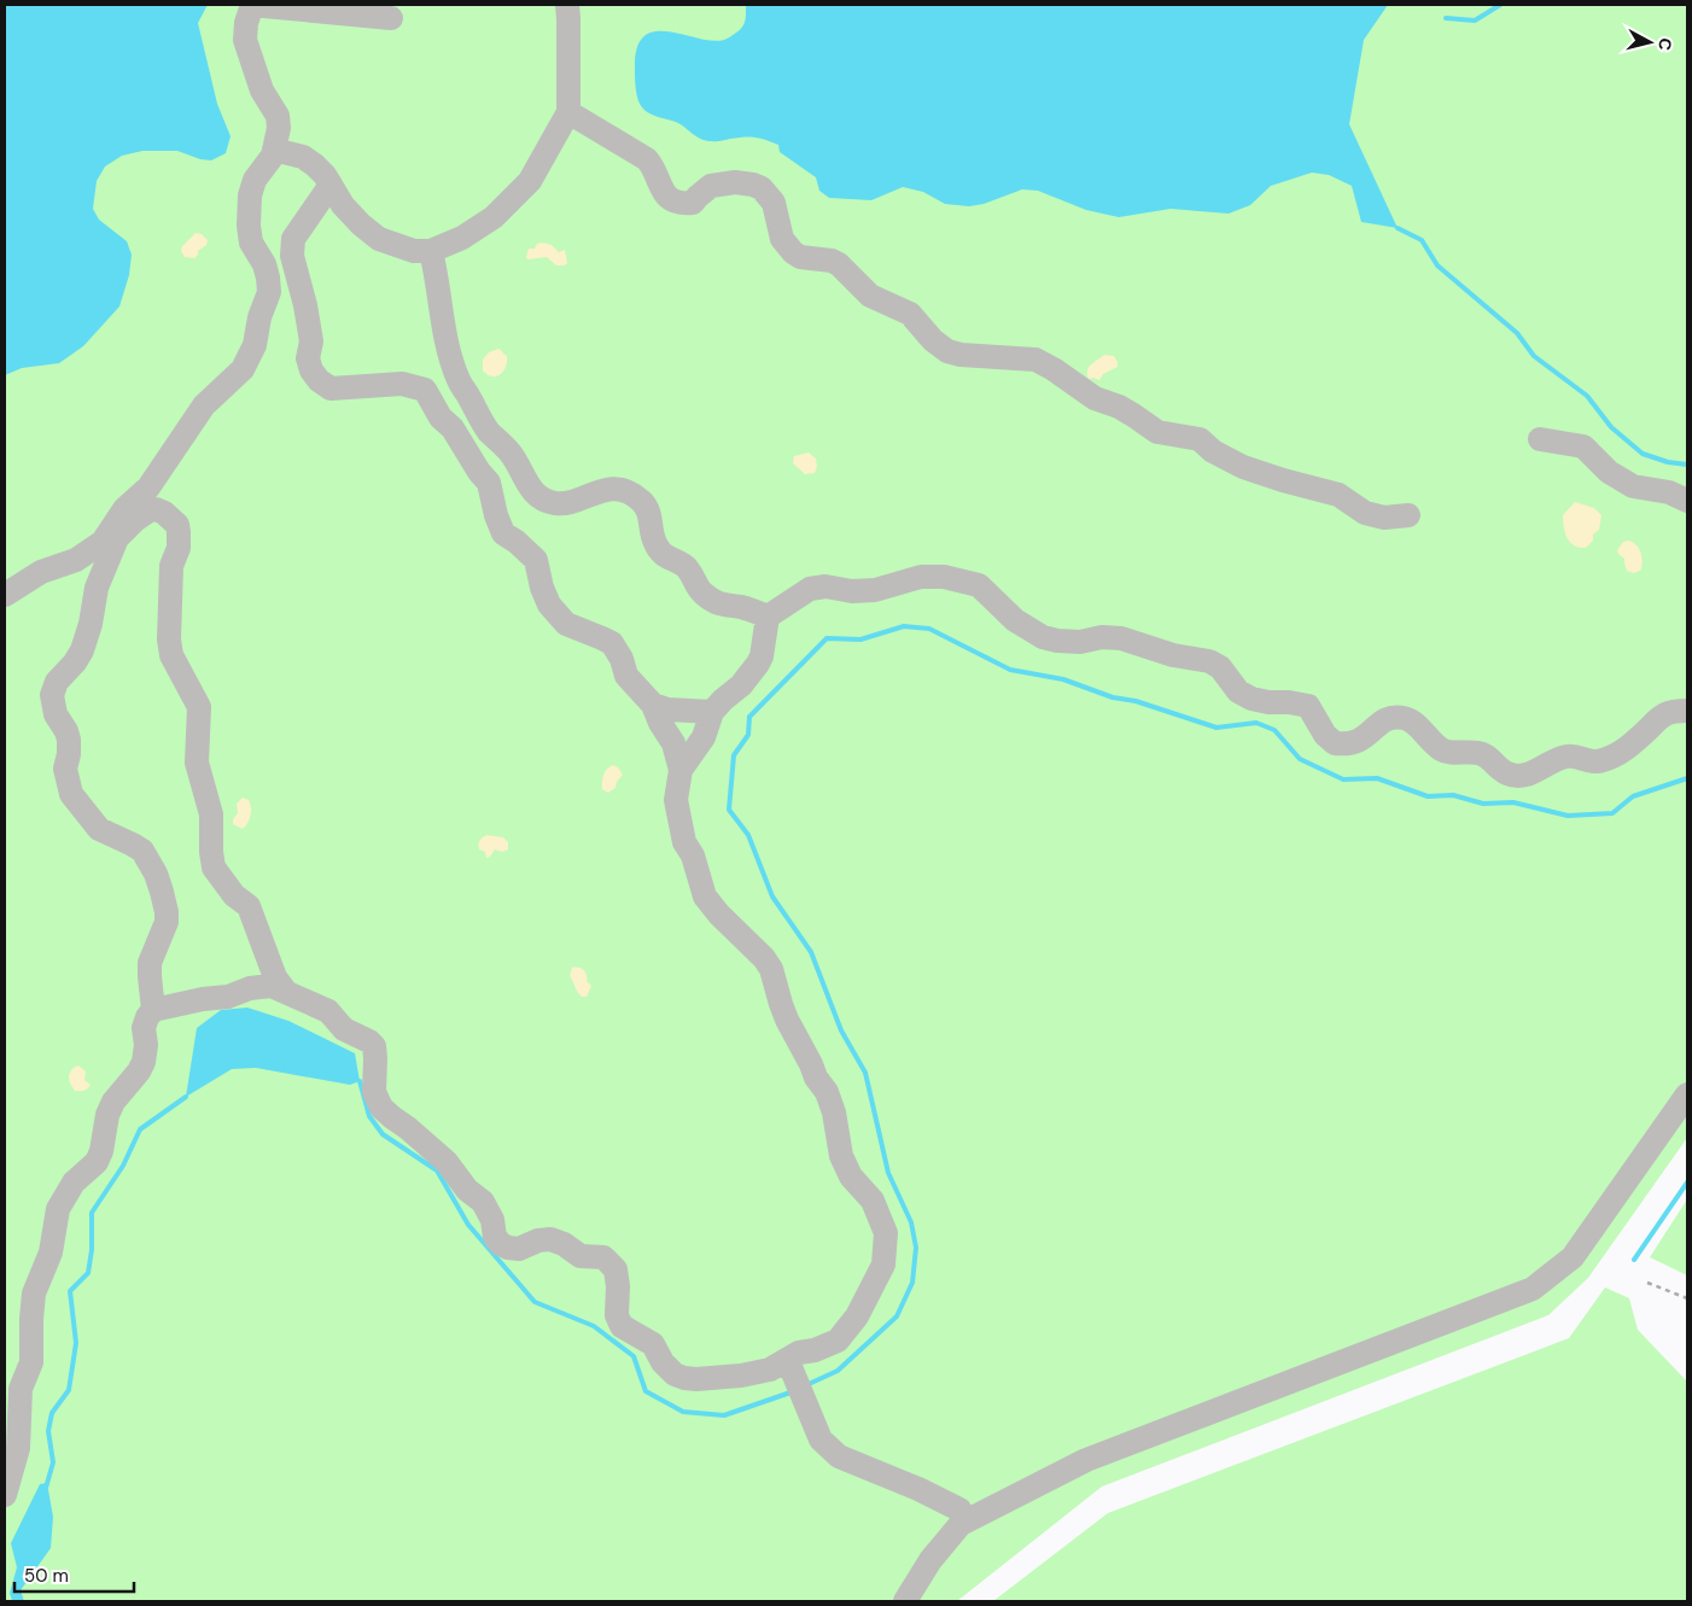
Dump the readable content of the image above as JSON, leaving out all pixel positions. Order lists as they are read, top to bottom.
{
  "scale_bar": "50 m",
  "north": "right"
}
